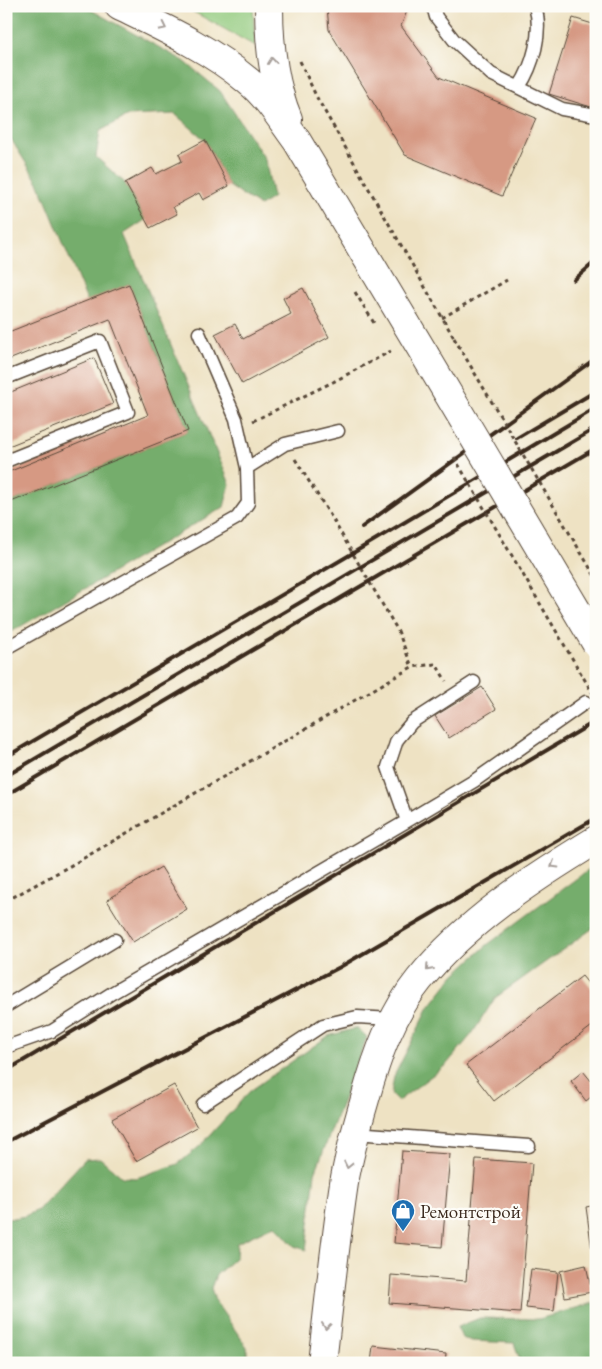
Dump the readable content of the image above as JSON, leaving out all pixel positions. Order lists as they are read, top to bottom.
{
  "places": {
    "shop": ["Ремонтстрой"]
  }
}
